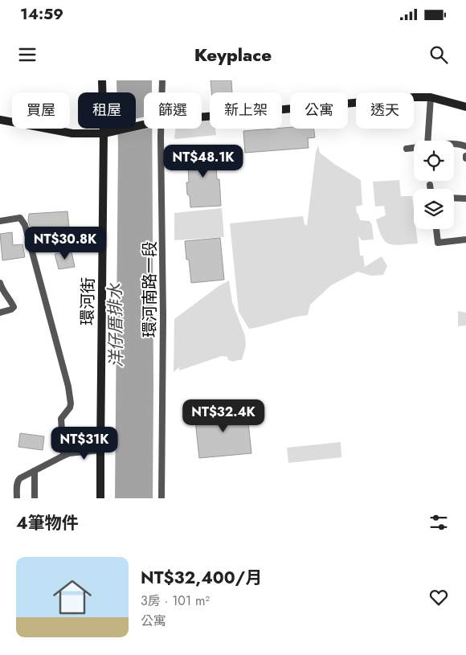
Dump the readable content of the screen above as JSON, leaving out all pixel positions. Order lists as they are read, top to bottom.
{
  "streets": {
    "street": ["環河南路一段", "環河街"]
  },
  "water": ["洋仔厝排水"],
  "page": {
    "status": "14:59",
    "header": "Keyplace",
    "chip": [
      "買屋",
      "租屋",
      "篩選",
      "新上架",
      "公寓",
      "透天"
    ],
    "price": [
      "NT$48.1K",
      "NT$30.8K",
      "NT$32.4K",
      "NT$31K"
    ],
    "heading": "4筆物件",
    "list": [
      {
        "name": "NT$32,400/月",
        "note": "3房 · 101 m² · 公寓"
      }
    ]
  }
}
